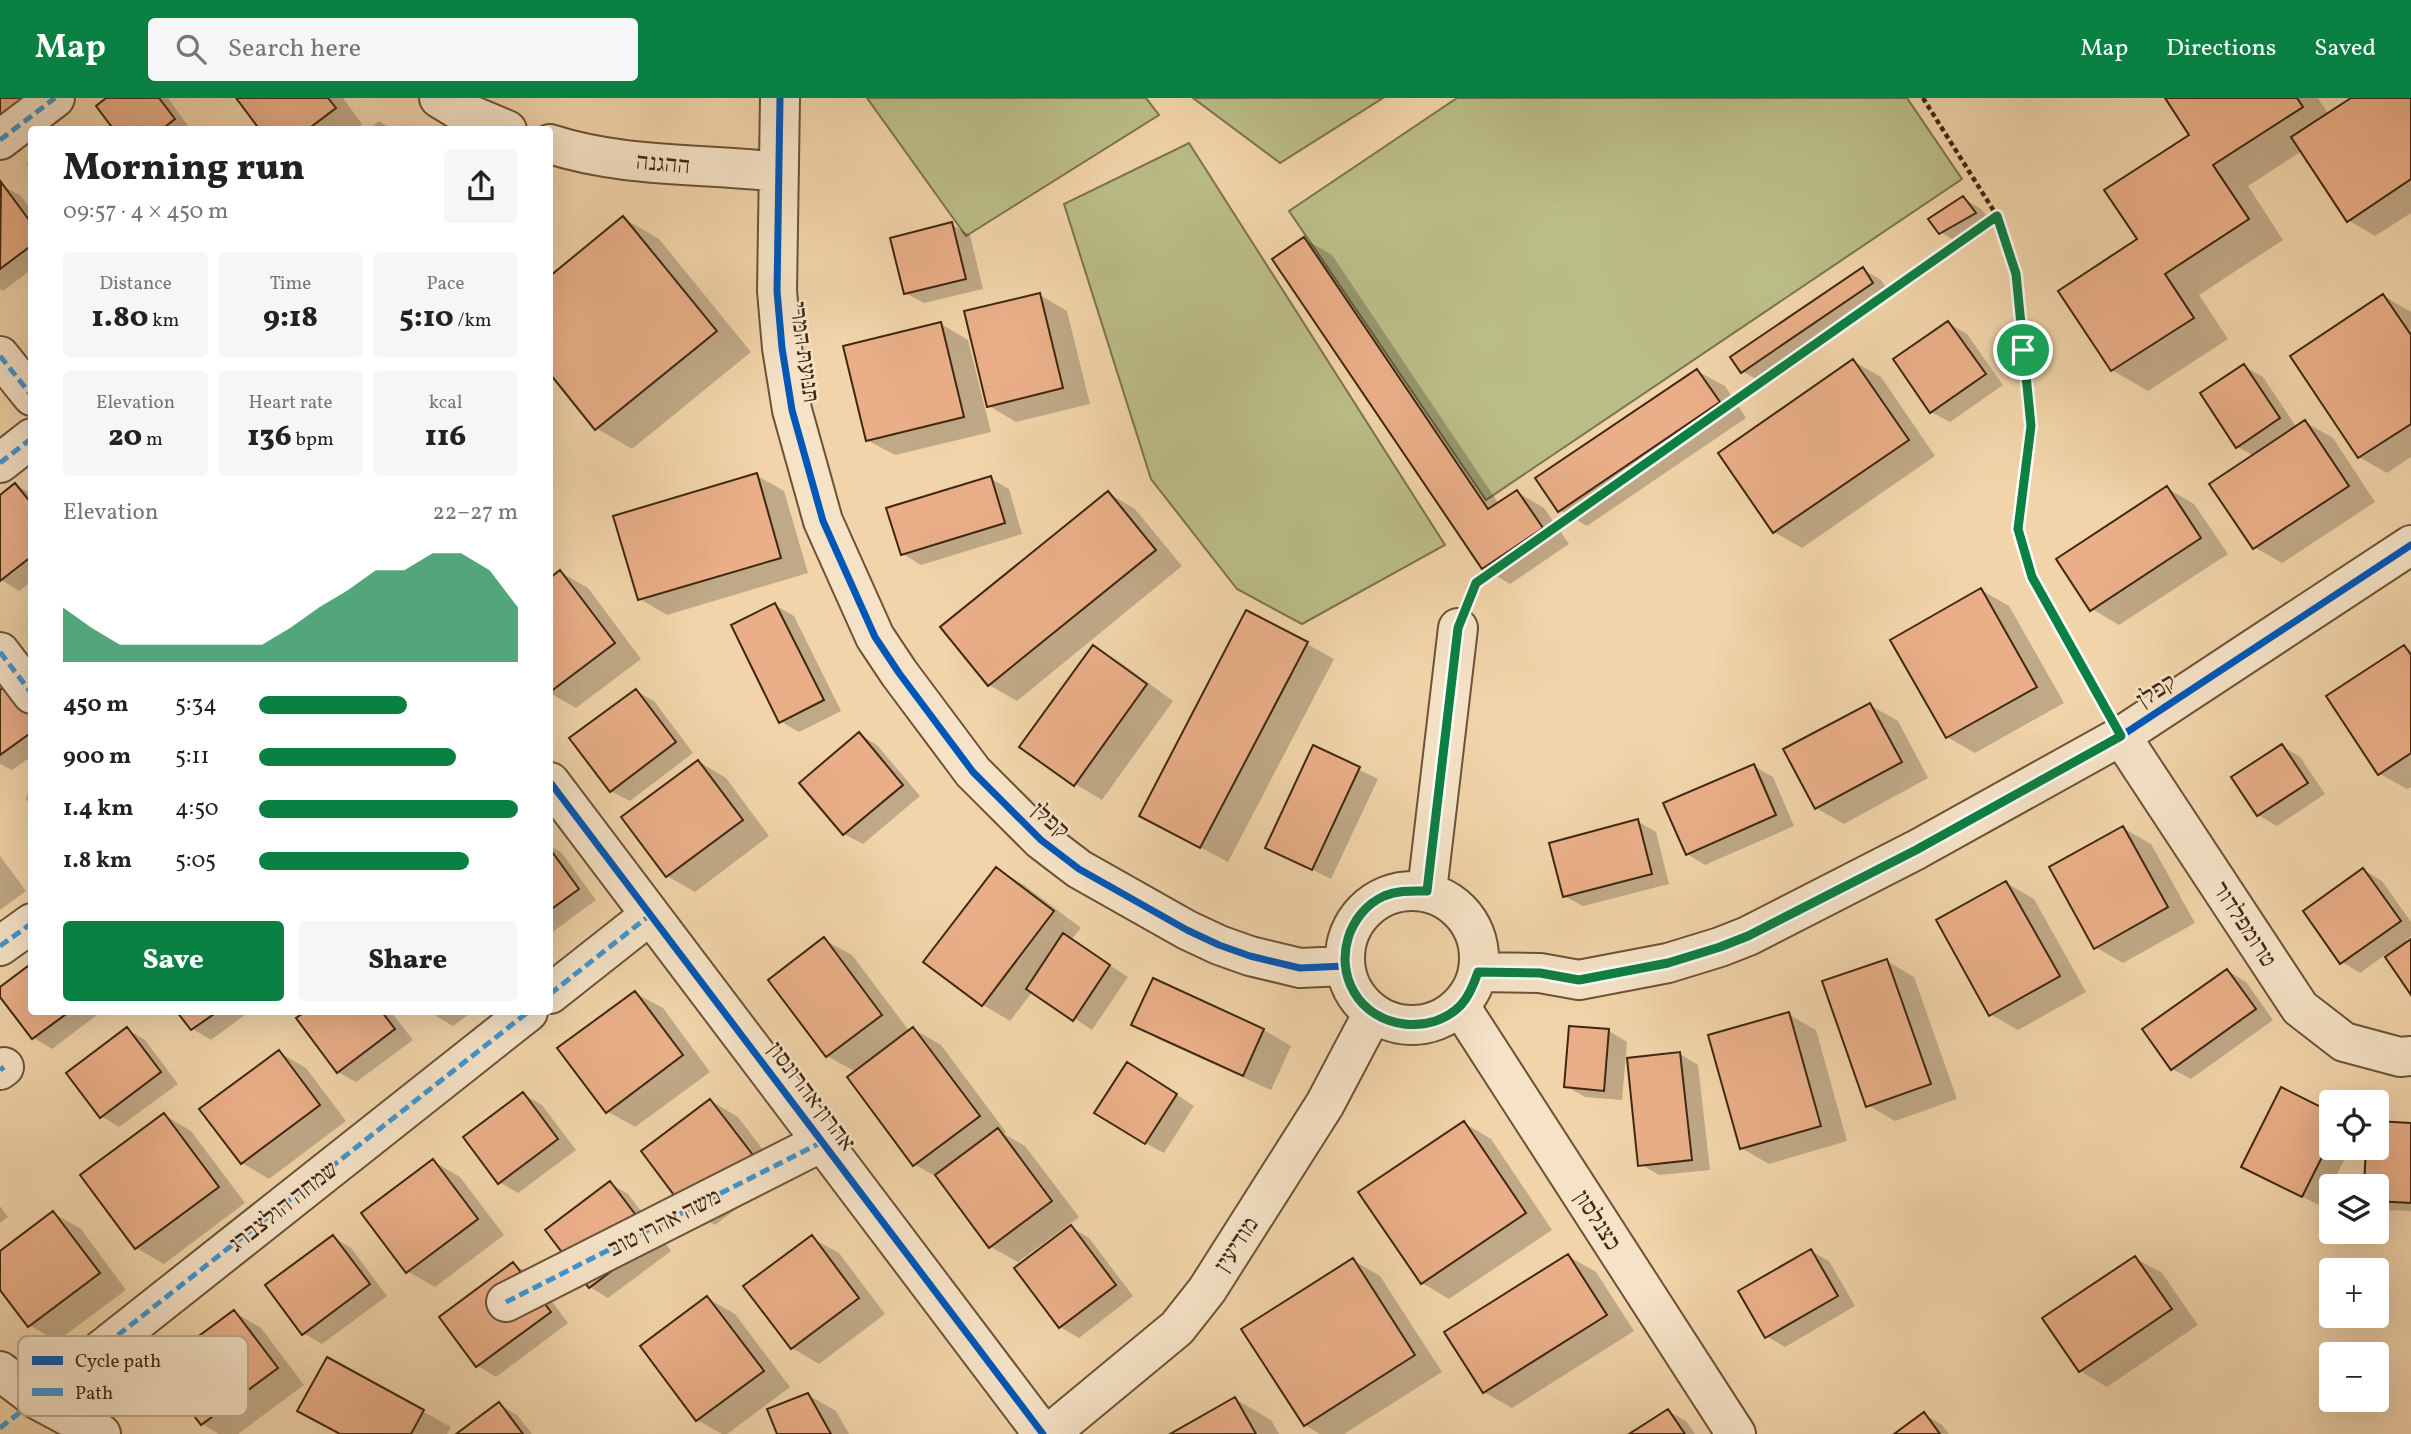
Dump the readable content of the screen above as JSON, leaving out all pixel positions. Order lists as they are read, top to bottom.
{
  "streets": {
    "street": [
      "ההגנה",
      "תנועת המרי",
      "קפלן",
      "טרומפלדור",
      "אהרון אהרונסון",
      "שמחה הולצברג",
      "כצנלסון",
      "משה אהרן טוב",
      "מודיעין"
    ]
  },
  "crossings": [
    ["ההגנה", "תנועת המרי"],
    ["תנועת המרי", "קפלן"],
    ["קפלן", "טרומפלדור"],
    ["קפלן", "כצנלסון"],
    ["קפלן", "מודיעין"],
    ["אהרון אהרונסון", "משה אהרן טוב"],
    ["כצנלסון", "מודיעין"]
  ],
  "legend": ["Cycle path", "Path"],
  "page": {
    "header": "Map",
    "search": "Search here",
    "nav": ["Map", "Directions", "Saved"],
    "heading": ["Morning run", "09:57 · 4 × 450 m"],
    "stats": [
      ["Distance", "1.80 km"],
      ["Time", "9:18"],
      ["Pace", "5:10 /km"],
      ["Elevation", "20 m"],
      ["Heart rate", "136 bpm"],
      ["kcal", "116"]
    ],
    "chart": ["Elevation", "22–27 m"],
    "list": [
      {
        "name": "450 m",
        "note": "5:34"
      },
      {
        "name": "900 m",
        "note": "5:11"
      },
      {
        "name": "1.4 km",
        "note": "4:50"
      },
      {
        "name": "1.8 km",
        "note": "5:05"
      }
    ],
    "buttons": ["Save", "Share"],
    "map_buttons": ["+", "−"]
  }
}
